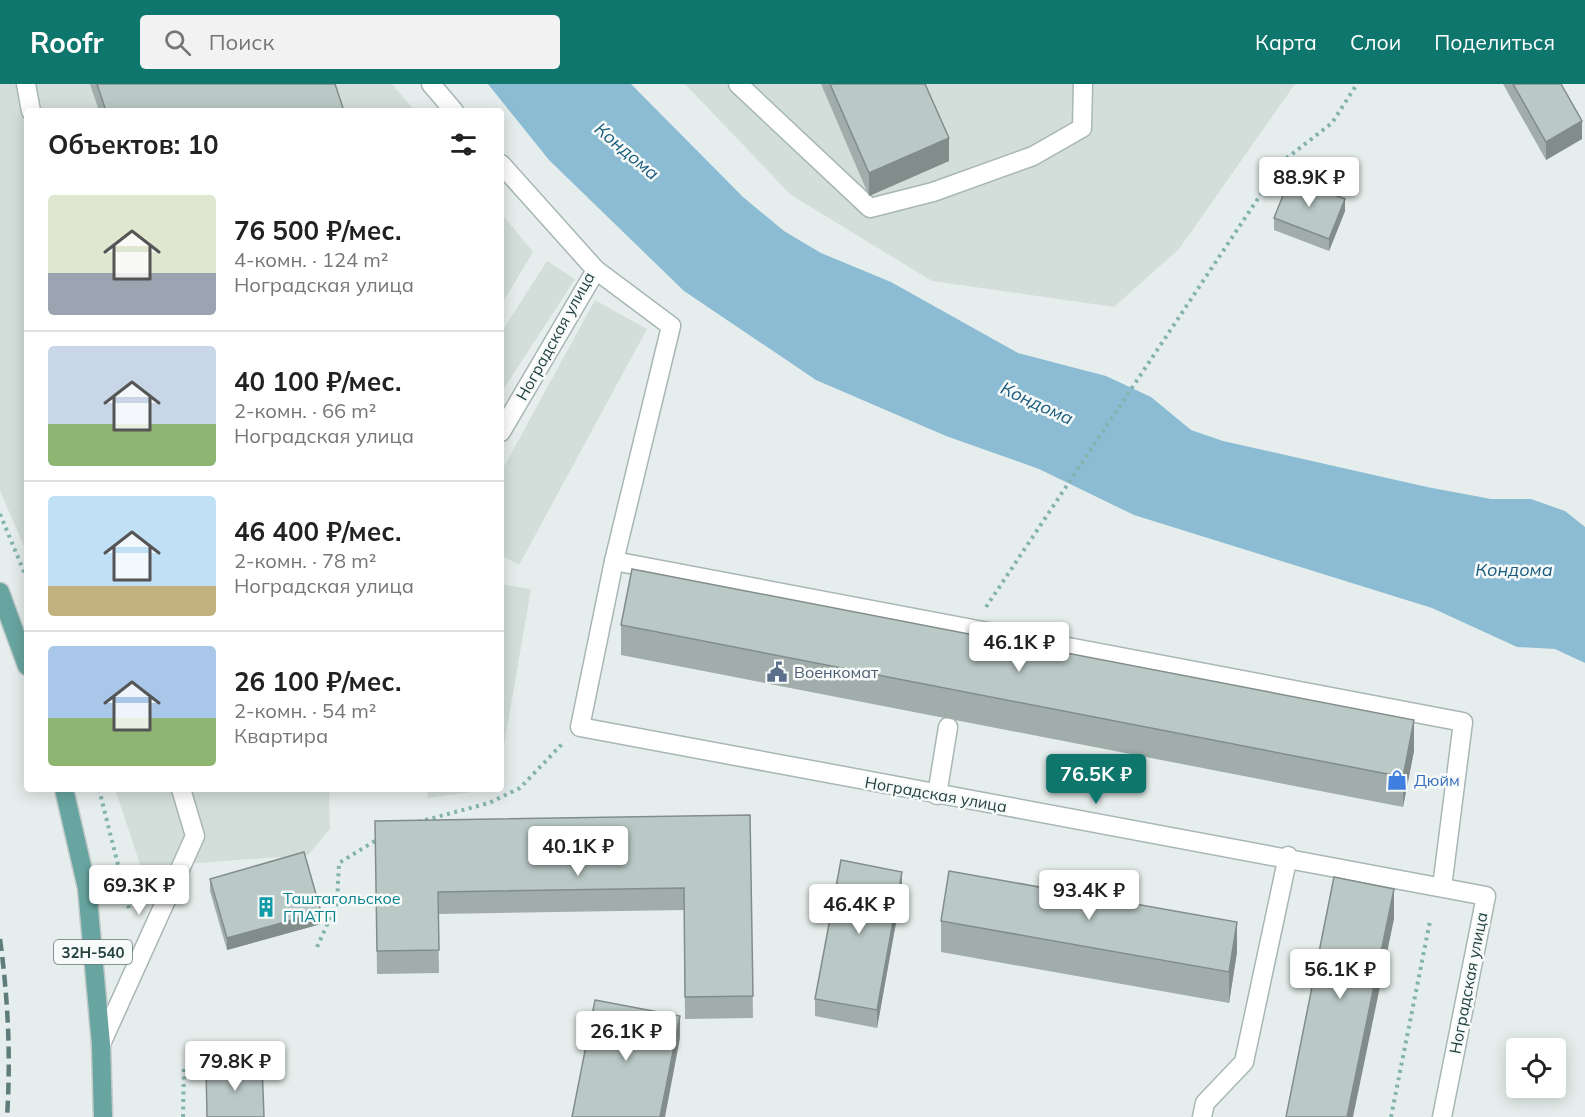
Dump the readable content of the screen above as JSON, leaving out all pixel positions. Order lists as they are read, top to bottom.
{
  "streets": {
    "main road": ["32Н-540"],
    "street": ["Ноградская улица"]
  },
  "water": ["Кондома"],
  "places": {
    "public building": ["Военкомат"],
    "shop": ["Дюйм"],
    "building": ["Таштагольское ГПАТП"]
  },
  "page": {
    "header": "Roofr",
    "search": "Поиск",
    "nav": ["Карта", "Слои", "Поделиться"],
    "heading": "Объектов: 10",
    "price": [
      "88.9K ₽",
      "46.1K ₽",
      "76.5K ₽",
      "40.1K ₽",
      "69.3K ₽",
      "93.4K ₽",
      "46.4K ₽",
      "56.1K ₽",
      "26.1K ₽",
      "79.8K ₽"
    ],
    "list": [
      {
        "name": "76 500 ₽/мес.",
        "note": "4-комн. · 124 m² · Ноградская улица"
      },
      {
        "name": "40 100 ₽/мес.",
        "note": "2-комн. · 66 m² · Ноградская улица"
      },
      {
        "name": "46 400 ₽/мес.",
        "note": "2-комн. · 78 m² · Ноградская улица"
      },
      {
        "name": "26 100 ₽/мес.",
        "note": "2-комн. · 54 m² · Квартира"
      }
    ]
  }
}
